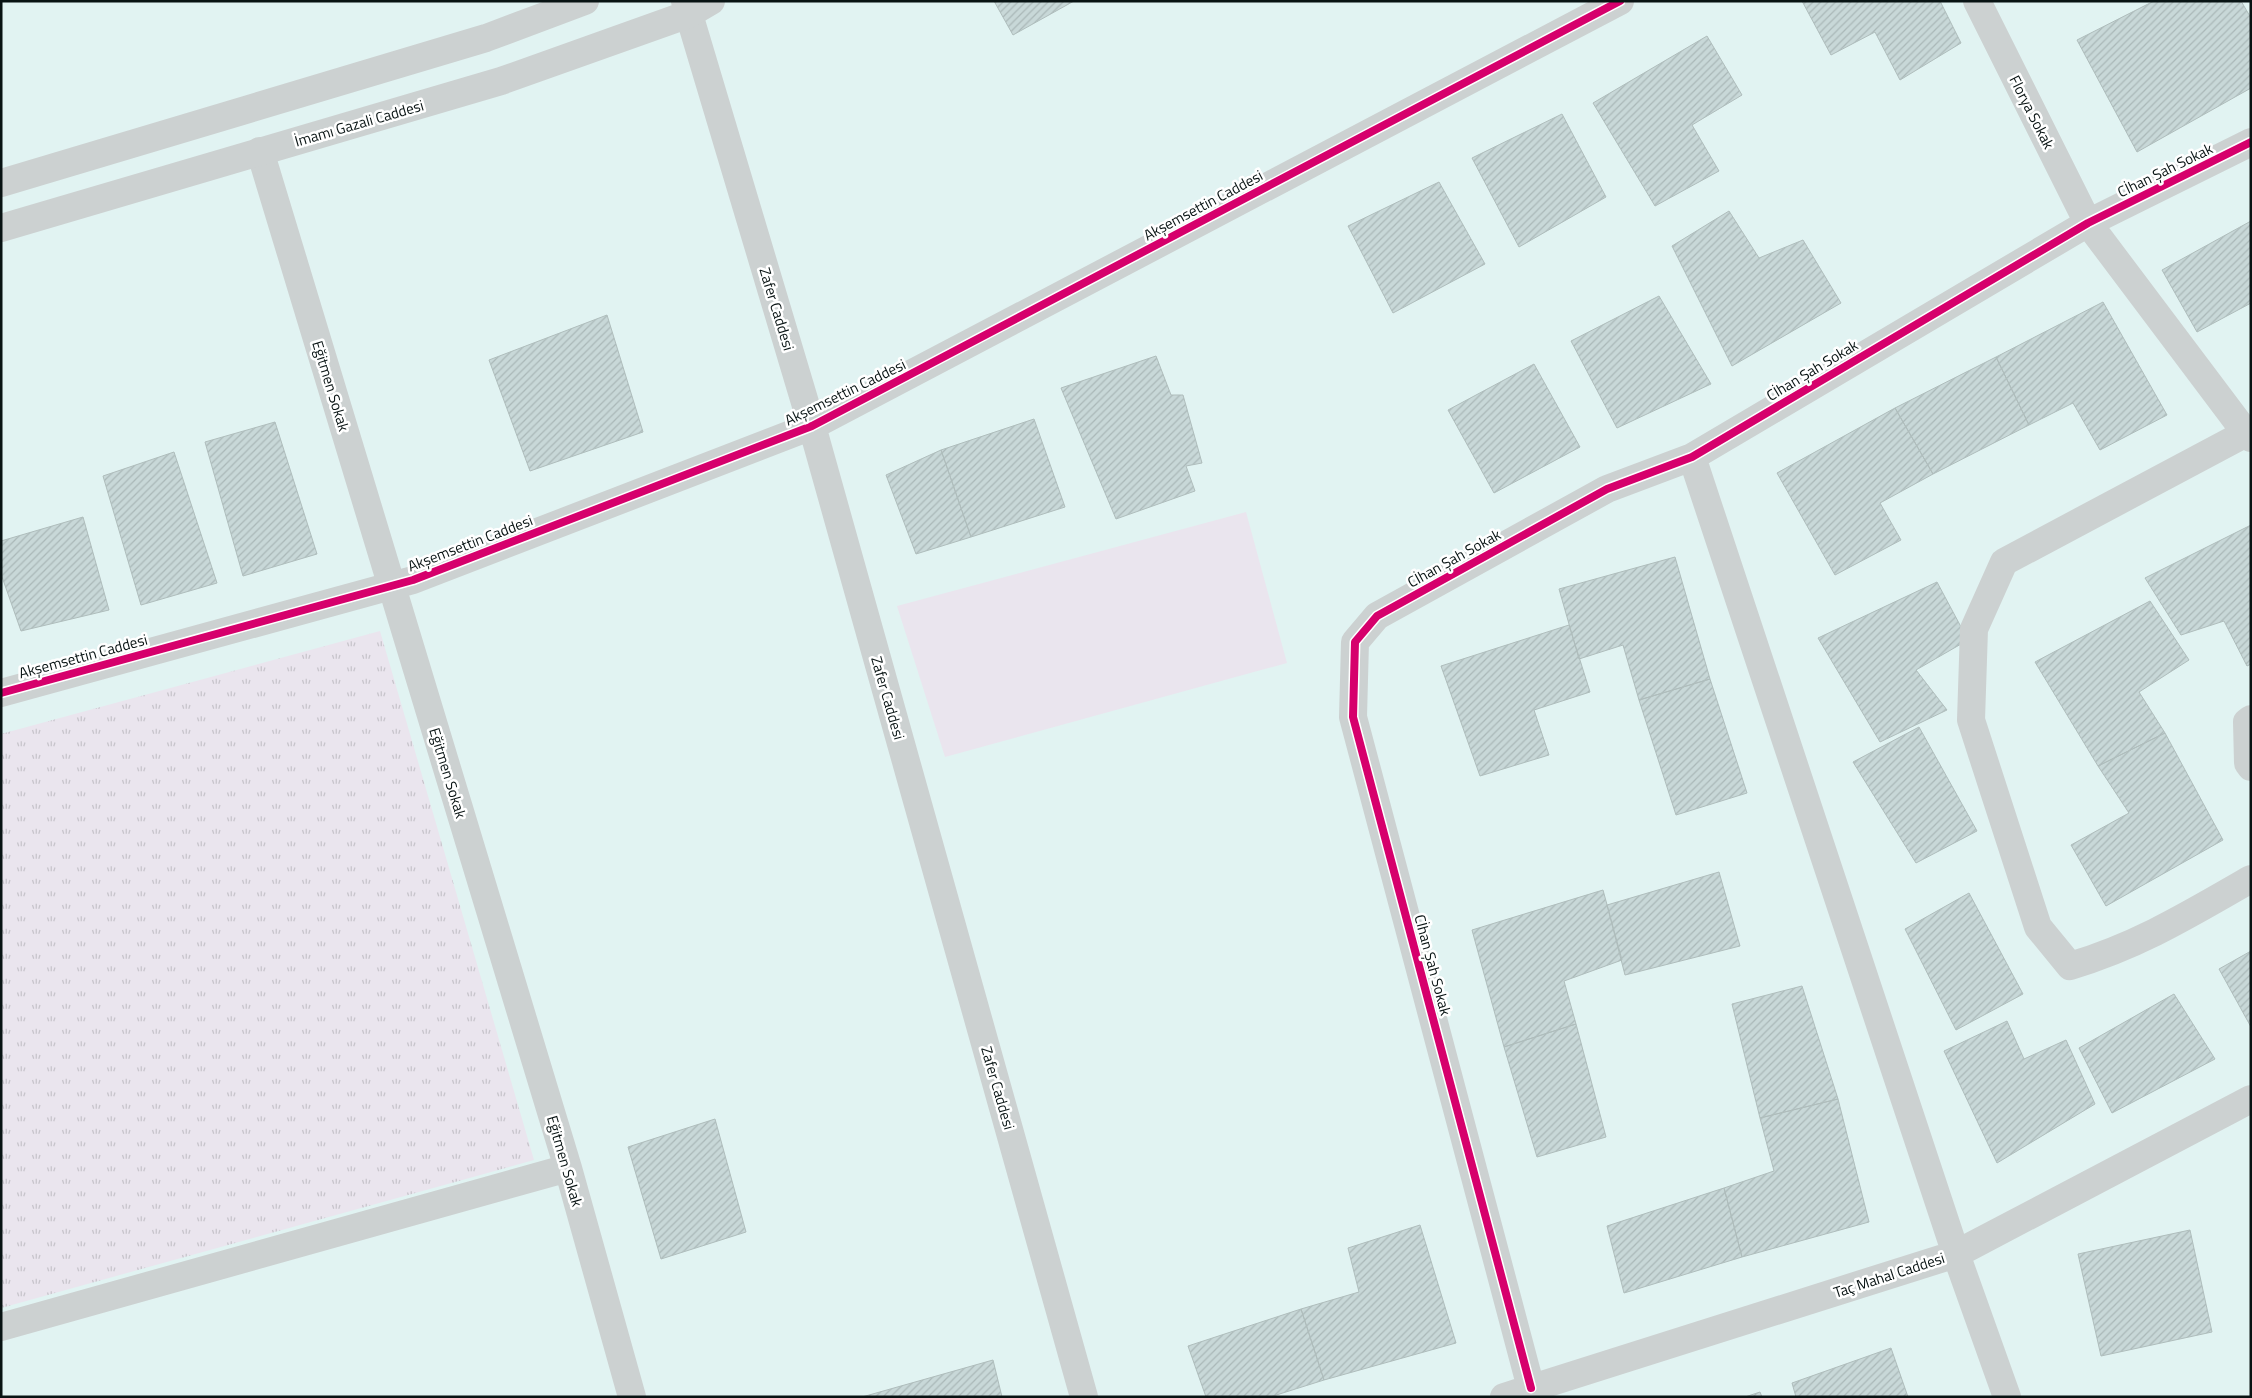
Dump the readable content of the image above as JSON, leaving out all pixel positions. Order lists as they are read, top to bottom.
{
  "streets": {
    "street": [
      "Florya Sokak",
      "İmamı Gazali Caddesi",
      "Cİhan Şah Sokak",
      "Akşemsettin Caddesi",
      "Zafer Caddesi",
      "Eğitmen Sokak",
      "Taç Mahal Caddesi"
    ]
  },
  "crossings": [
    ["Florya Sokak", "Cİhan Şah Sokak"],
    ["İmamı Gazali Caddesi", "Zafer Caddesi"],
    ["İmamı Gazali Caddesi", "Eğitmen Sokak"],
    ["Cİhan Şah Sokak", "Taç Mahal Caddesi"],
    ["Akşemsettin Caddesi", "Zafer Caddesi"],
    ["Akşemsettin Caddesi", "Eğitmen Sokak"]
  ]
}
